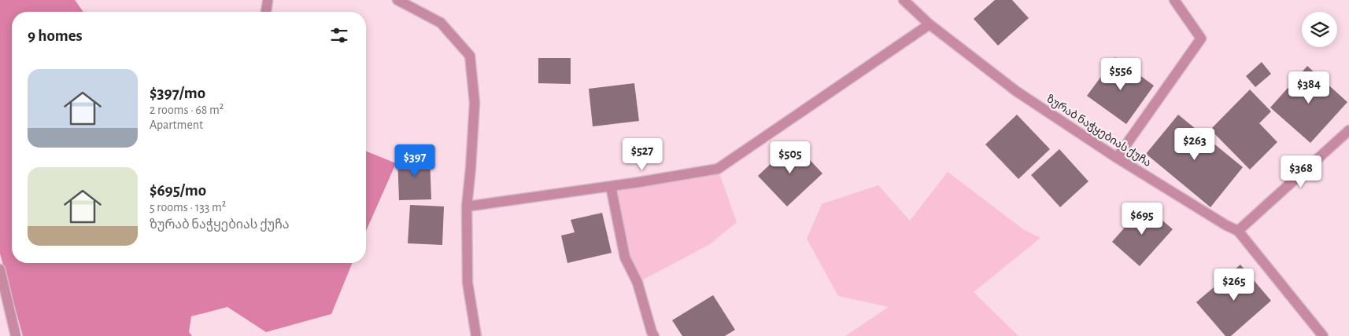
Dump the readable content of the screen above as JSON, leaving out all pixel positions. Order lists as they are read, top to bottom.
{
  "streets": {
    "street": ["ზურაბ ნაჭყებიას ქუჩა"]
  },
  "page": {
    "heading": "9 homes",
    "price": [
      "$556",
      "$384",
      "$263",
      "$527",
      "$505",
      "$397",
      "$368",
      "$695",
      "$265"
    ],
    "list": [
      {
        "name": "$397/mo",
        "note": "2 rooms · 68 m² · Apartment"
      },
      {
        "name": "$695/mo",
        "note": "5 rooms · 133 m² · ზურაბ ნაჭყებიას ქუჩა"
      }
    ]
  }
}
